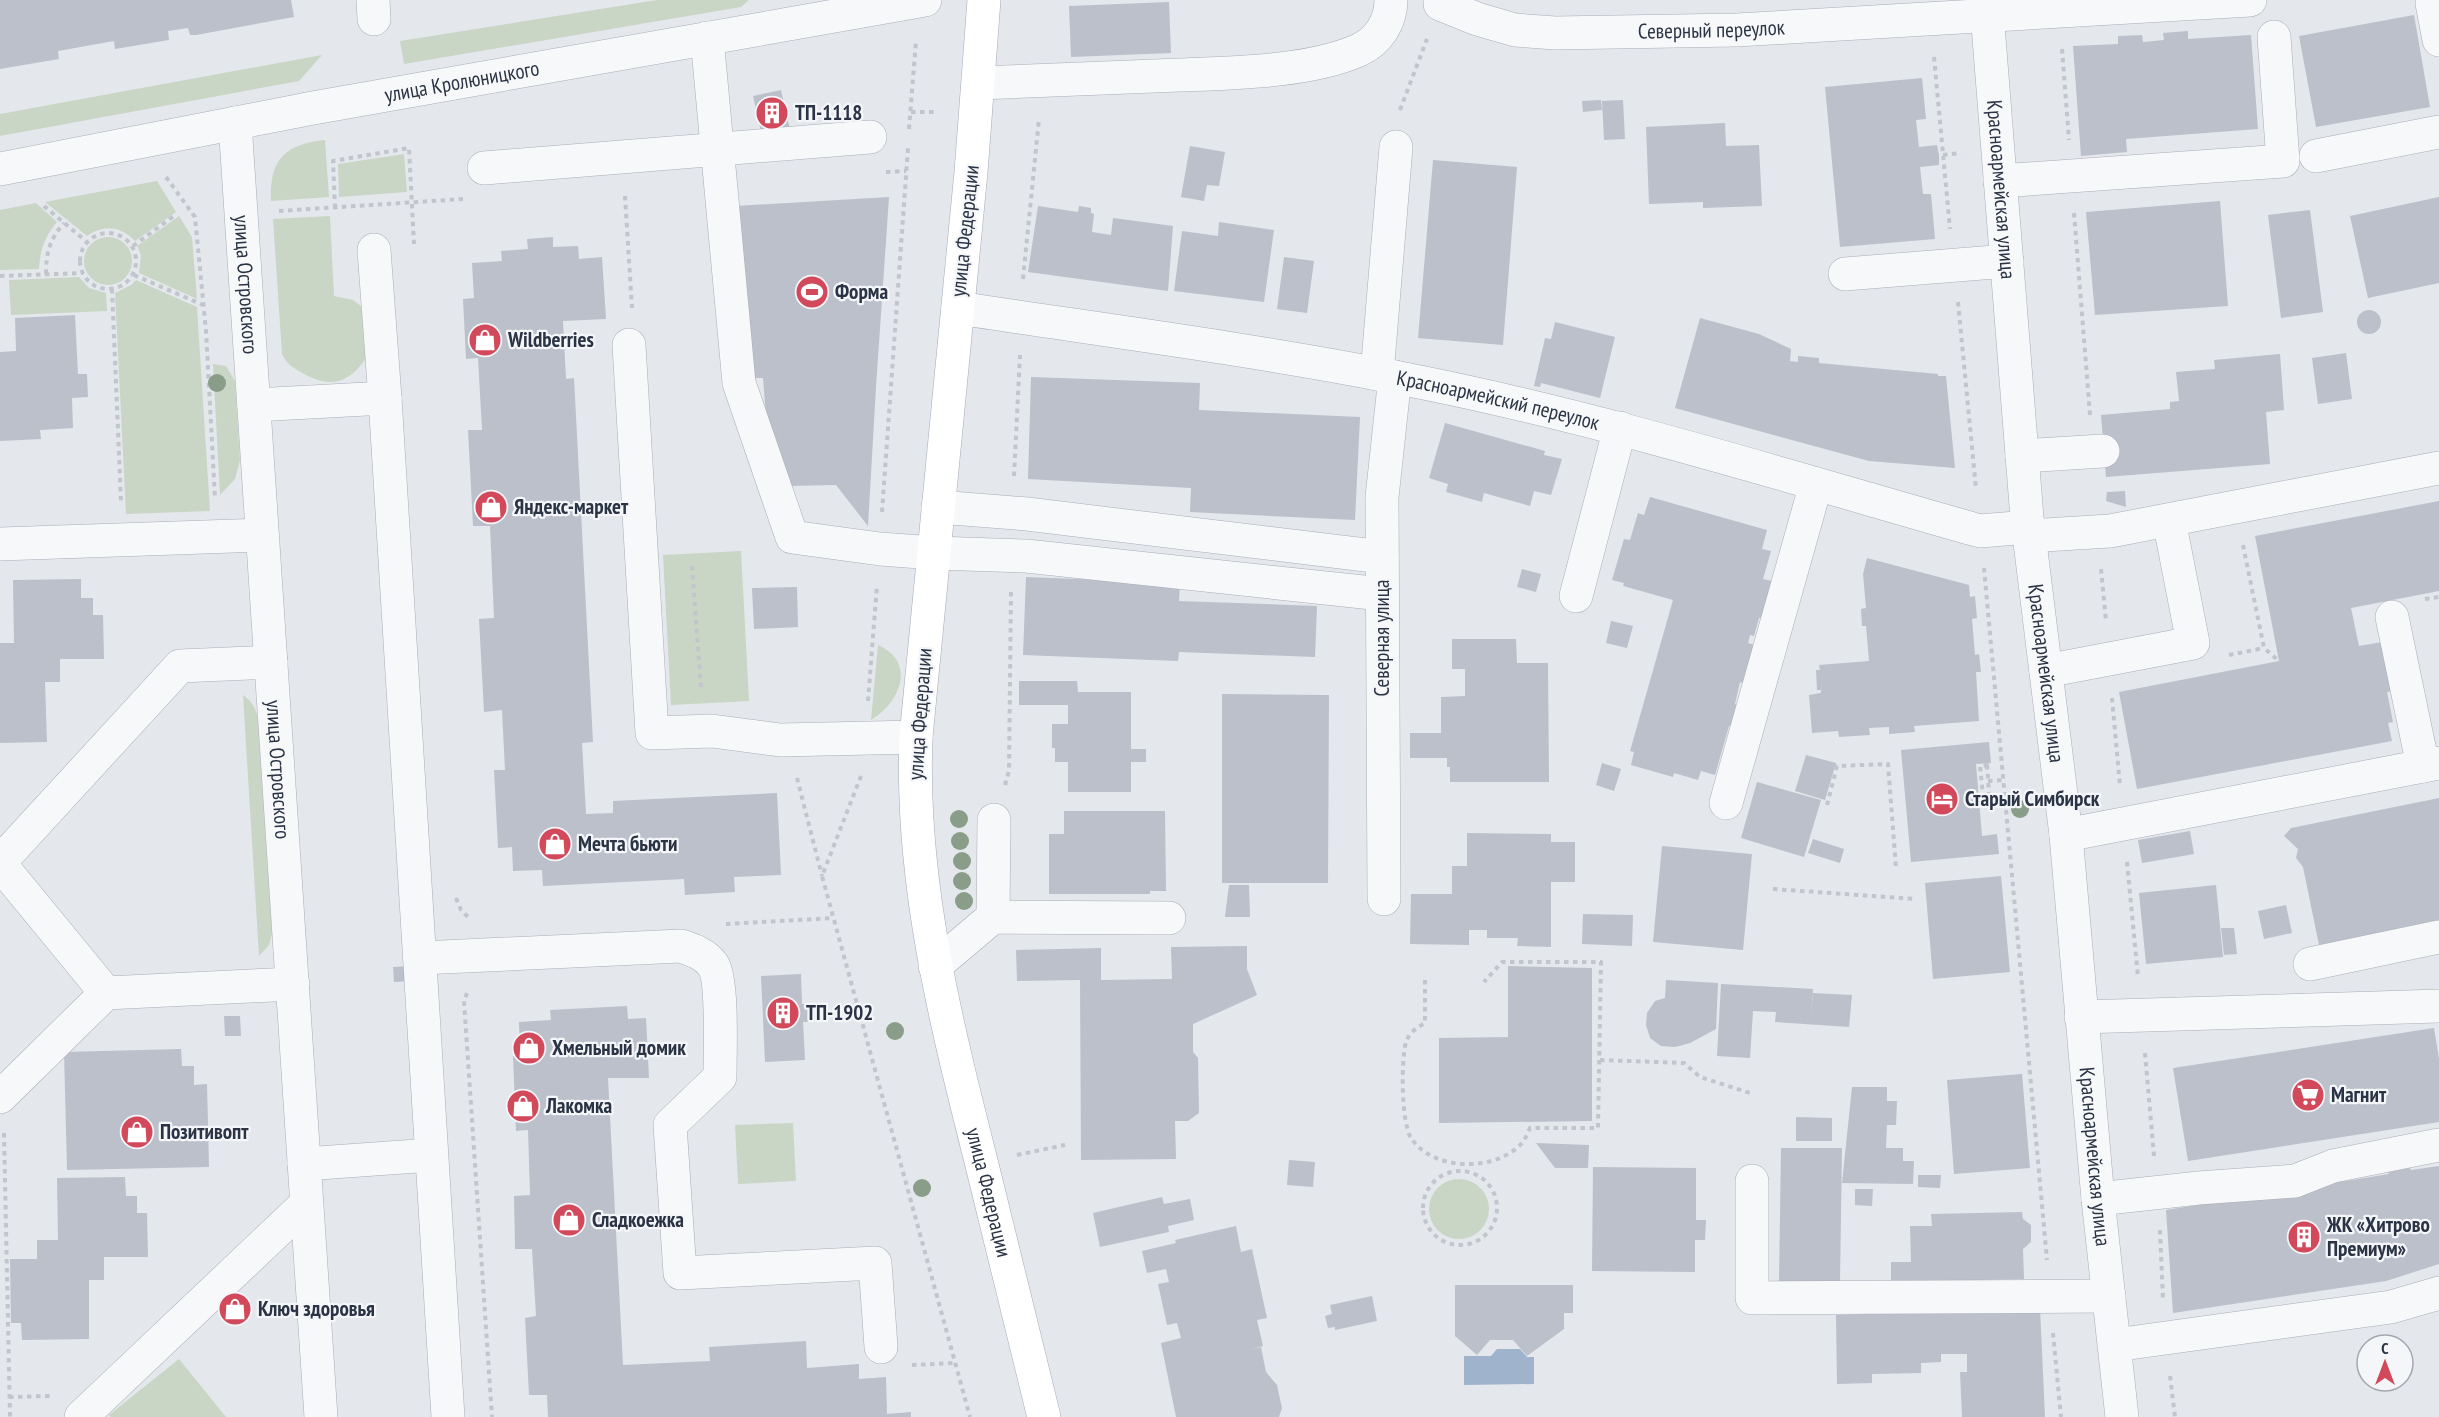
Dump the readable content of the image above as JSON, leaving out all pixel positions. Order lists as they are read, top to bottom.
{
  "streets": {
    "main road": ["улица Федерации"],
    "street": [
      "Северный переулок",
      "улица Кролюницкого",
      "Красноармейская улица",
      "улица Островского",
      "Красноармейский переулок",
      "Северная улица"
    ]
  },
  "crossings": [
    ["Северный переулок", "Красноармейская улица"],
    ["улица Кролюницкого", "улица Островского"],
    ["Красноармейская улица", "Красноармейский переулок"],
    ["улица Федерации", "Красноармейский переулок"],
    ["Красноармейский переулок", "Северная улица"]
  ],
  "places": {
    "building": ["ТП-1118", "ТП-1902", "ЖК «Хитрово Премиум»"],
    "sports": ["Форма"],
    "shop": [
      "Wildberries",
      "Яндекс-маркет",
      "Мечта бьюти",
      "Хмельный домик",
      "Лакомка",
      "Позитивопт",
      "Сладкоежка",
      "Ключ здоровья"
    ],
    "hotel": ["Старый Симбирск"],
    "supermarket": ["Магнит"]
  },
  "north": "top"
}
